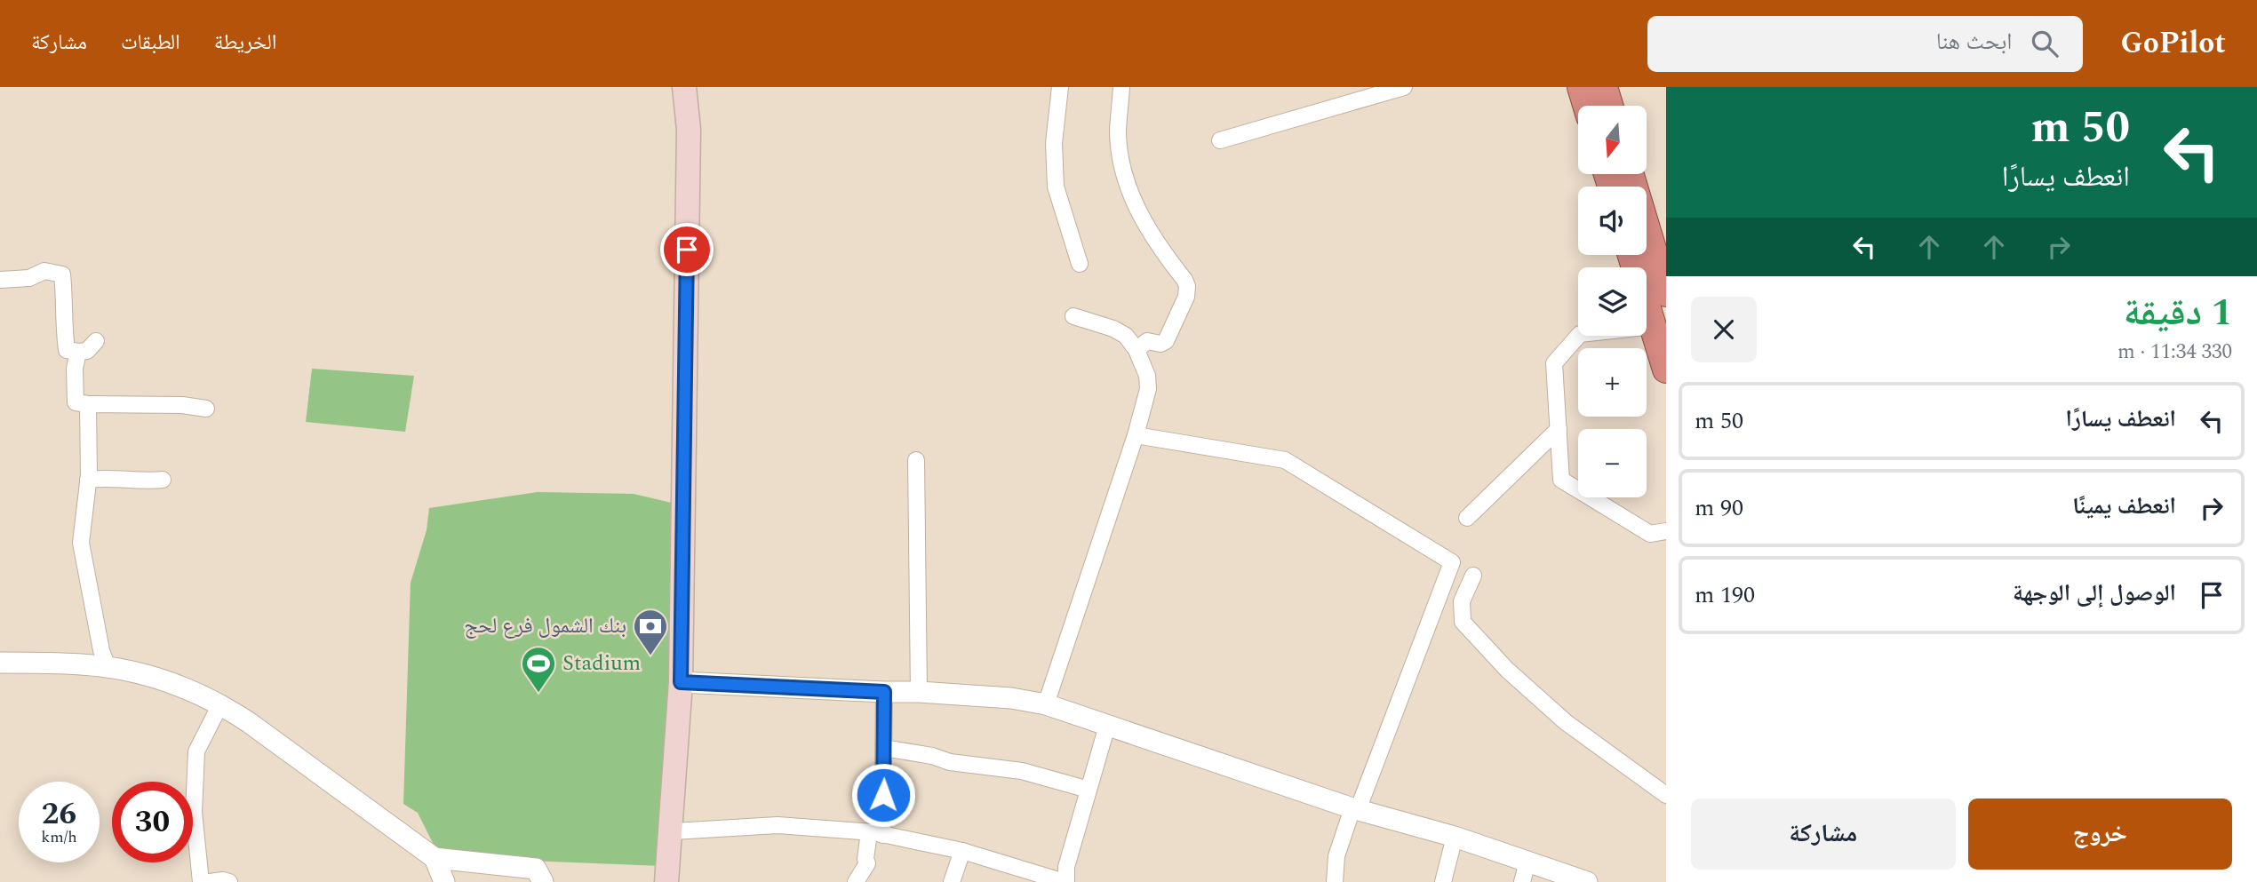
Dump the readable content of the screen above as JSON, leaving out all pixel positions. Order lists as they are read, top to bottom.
{
  "places": {
    "bank": ["بنك الشمول فرع لحج"],
    "sports": ["Stadium"]
  },
  "north": "bottom",
  "page": {
    "header": "GoPilot",
    "search": "ابحث هنا",
    "nav": ["الخريطة", "الطبقات", "مشاركة"],
    "turn": ["50 m", "انعطف يسارًا"],
    "map_buttons": ["+", "−"],
    "heading": ["1 دقيقة", "330 m · 11:34"],
    "list": [
      {
        "name": "انعطف يسارًا",
        "value": "50 m"
      },
      {
        "name": "انعطف يمينًا",
        "value": "90 m"
      },
      {
        "name": "الوصول إلى الوجهة",
        "value": "190 m"
      }
    ],
    "speed": "26 km/h",
    "limit": "30",
    "buttons": ["خروج", "مشاركة"]
  }
}
